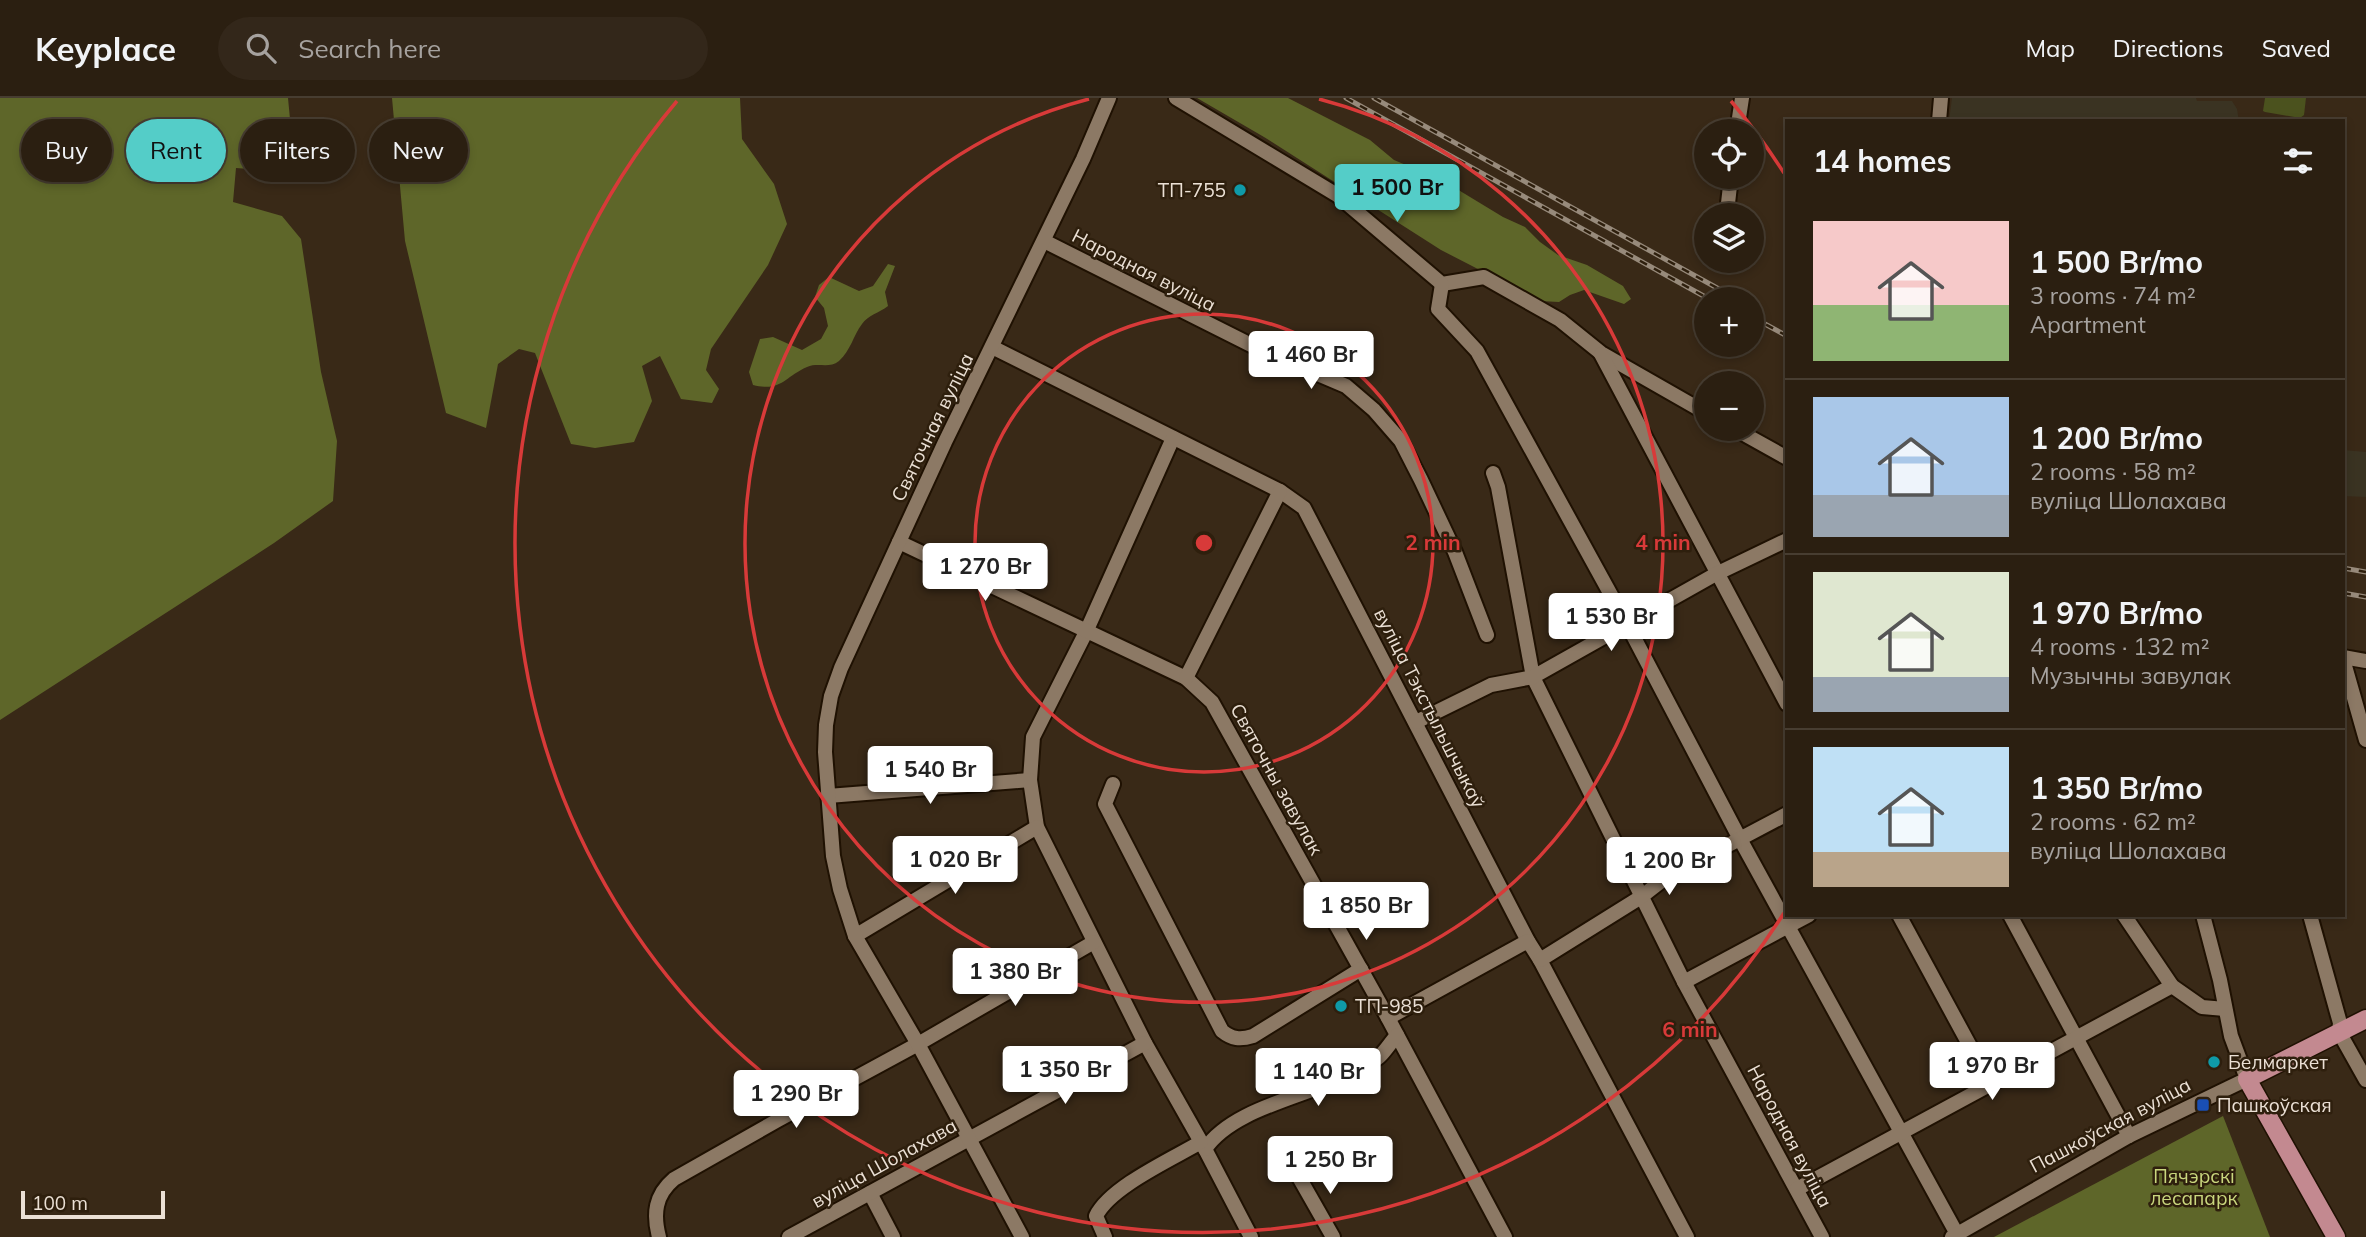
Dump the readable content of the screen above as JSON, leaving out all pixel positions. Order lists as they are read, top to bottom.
{
  "streets": {
    "main road": ["Пашкоўская вуліца"],
    "street": [
      "Народная вуліца",
      "Святочная вуліца",
      "вуліца Тэкстыльшчыкаў",
      "Святочны завулак",
      "вуліца Шолахава"
    ]
  },
  "crossings": [
    ["Народная вуліца", "Святочная вуліца"],
    ["Святочная вуліца", "вуліца Тэкстыльшчыкаў"],
    ["Святочная вуліца", "Святочны завулак"],
    ["Святочная вуліца", "вуліца Шолахава"]
  ],
  "parks": ["Пячэрскі лесапарк"],
  "places": {
    "other": ["ТП-755", "ТП-985", "Белмаркет"],
    "transit": ["Пашкоўская"]
  },
  "scale_bar": "100 m",
  "page": {
    "header": "Keyplace",
    "search": "Search here",
    "nav": ["Map", "Directions", "Saved"],
    "map_buttons": ["+", "−"],
    "chip": [
      "Buy",
      "Rent",
      "Filters",
      "New"
    ],
    "heading": "14 homes",
    "price": [
      "1 500 Br",
      "1 460 Br",
      "1 270 Br",
      "1 530 Br",
      "1 540 Br",
      "1 020 Br",
      "1 200 Br",
      "1 850 Br",
      "1 380 Br",
      "1 970 Br",
      "1 350 Br",
      "1 140 Br",
      "1 290 Br",
      "1 250 Br"
    ],
    "list": [
      {
        "name": "1 500 Br/mo",
        "note": "3 rooms · 74 m² · Apartment"
      },
      {
        "name": "1 200 Br/mo",
        "note": "2 rooms · 58 m² · вуліца Шолахава"
      },
      {
        "name": "1 970 Br/mo",
        "note": "4 rooms · 132 m² · Музычны завулак"
      },
      {
        "name": "1 350 Br/mo",
        "note": "2 rooms · 62 m² · вуліца Шолахава"
      }
    ],
    "scale": "100 m"
  },
  "rings": ["2 min", "4 min", "6 min"]
}
